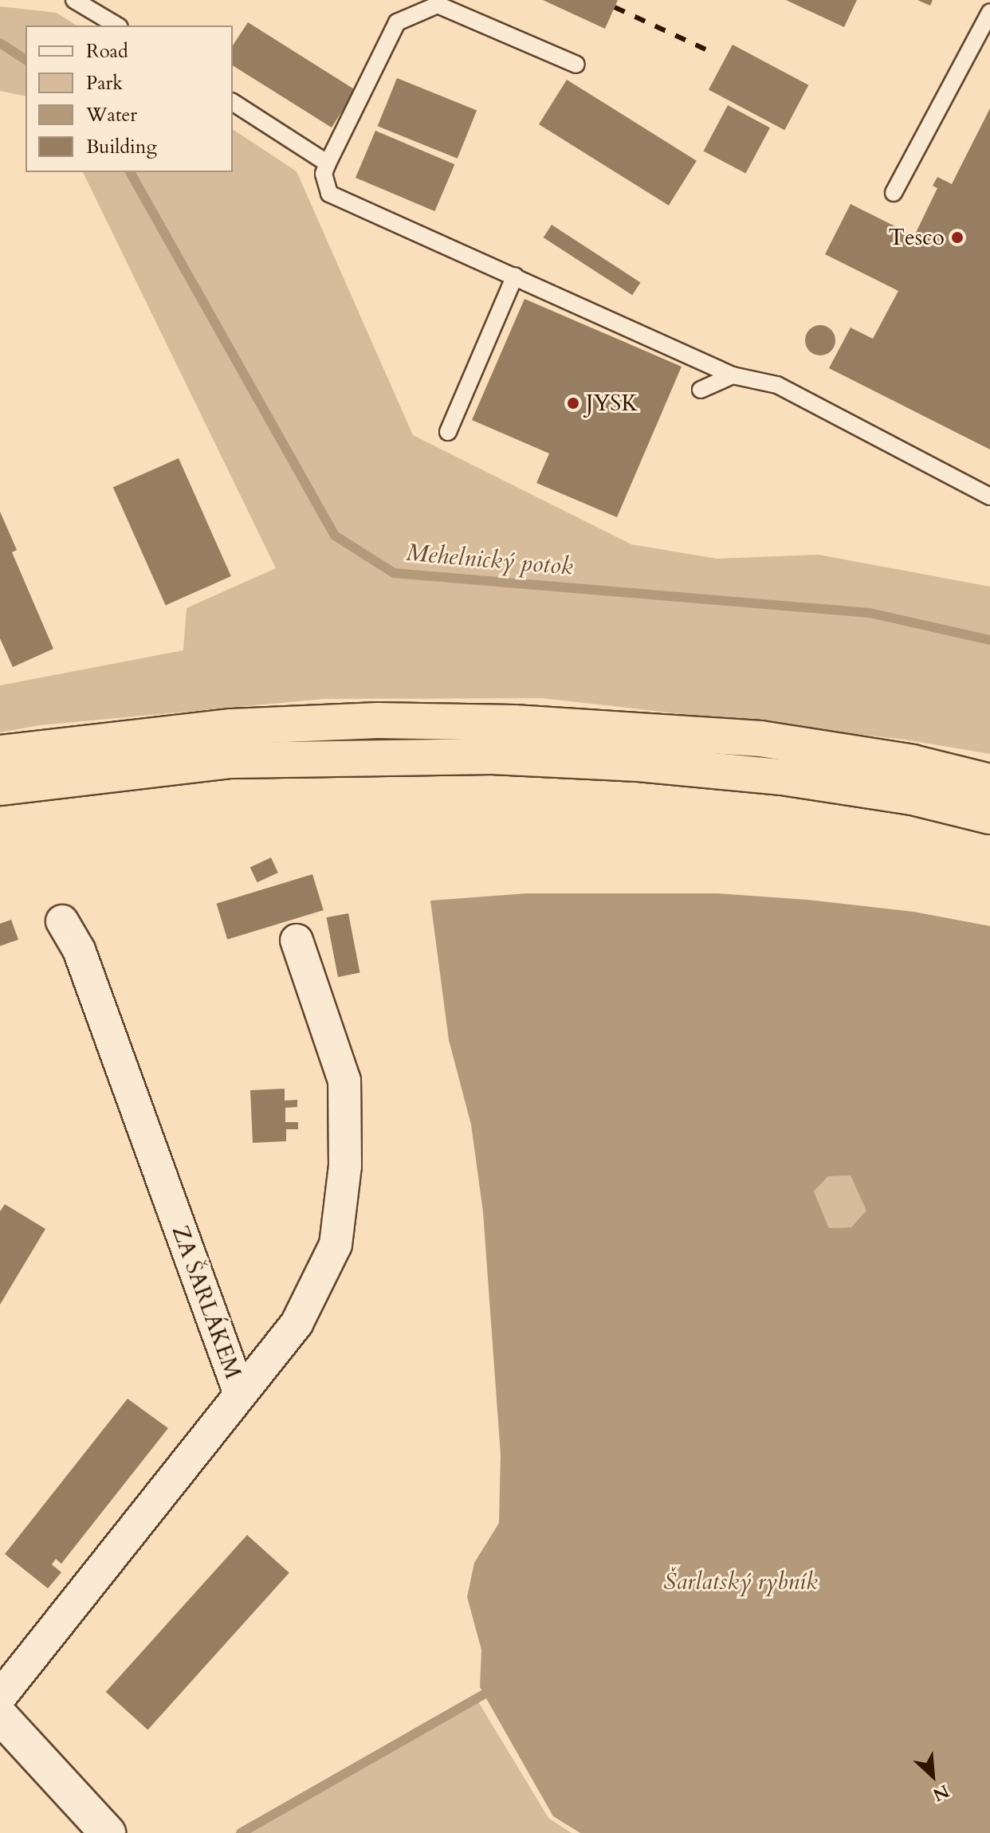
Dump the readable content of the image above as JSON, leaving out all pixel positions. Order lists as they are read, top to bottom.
{
  "streets": {
    "street": ["ZA ŠARLÁKEM"]
  },
  "water": ["Mehelnický potok", "Šarlatský rybník"],
  "places": ["Tesco", "JYSK"],
  "legend": [
    "Road",
    "Park",
    "Water",
    "Building"
  ],
  "north": "bottom right"
}
